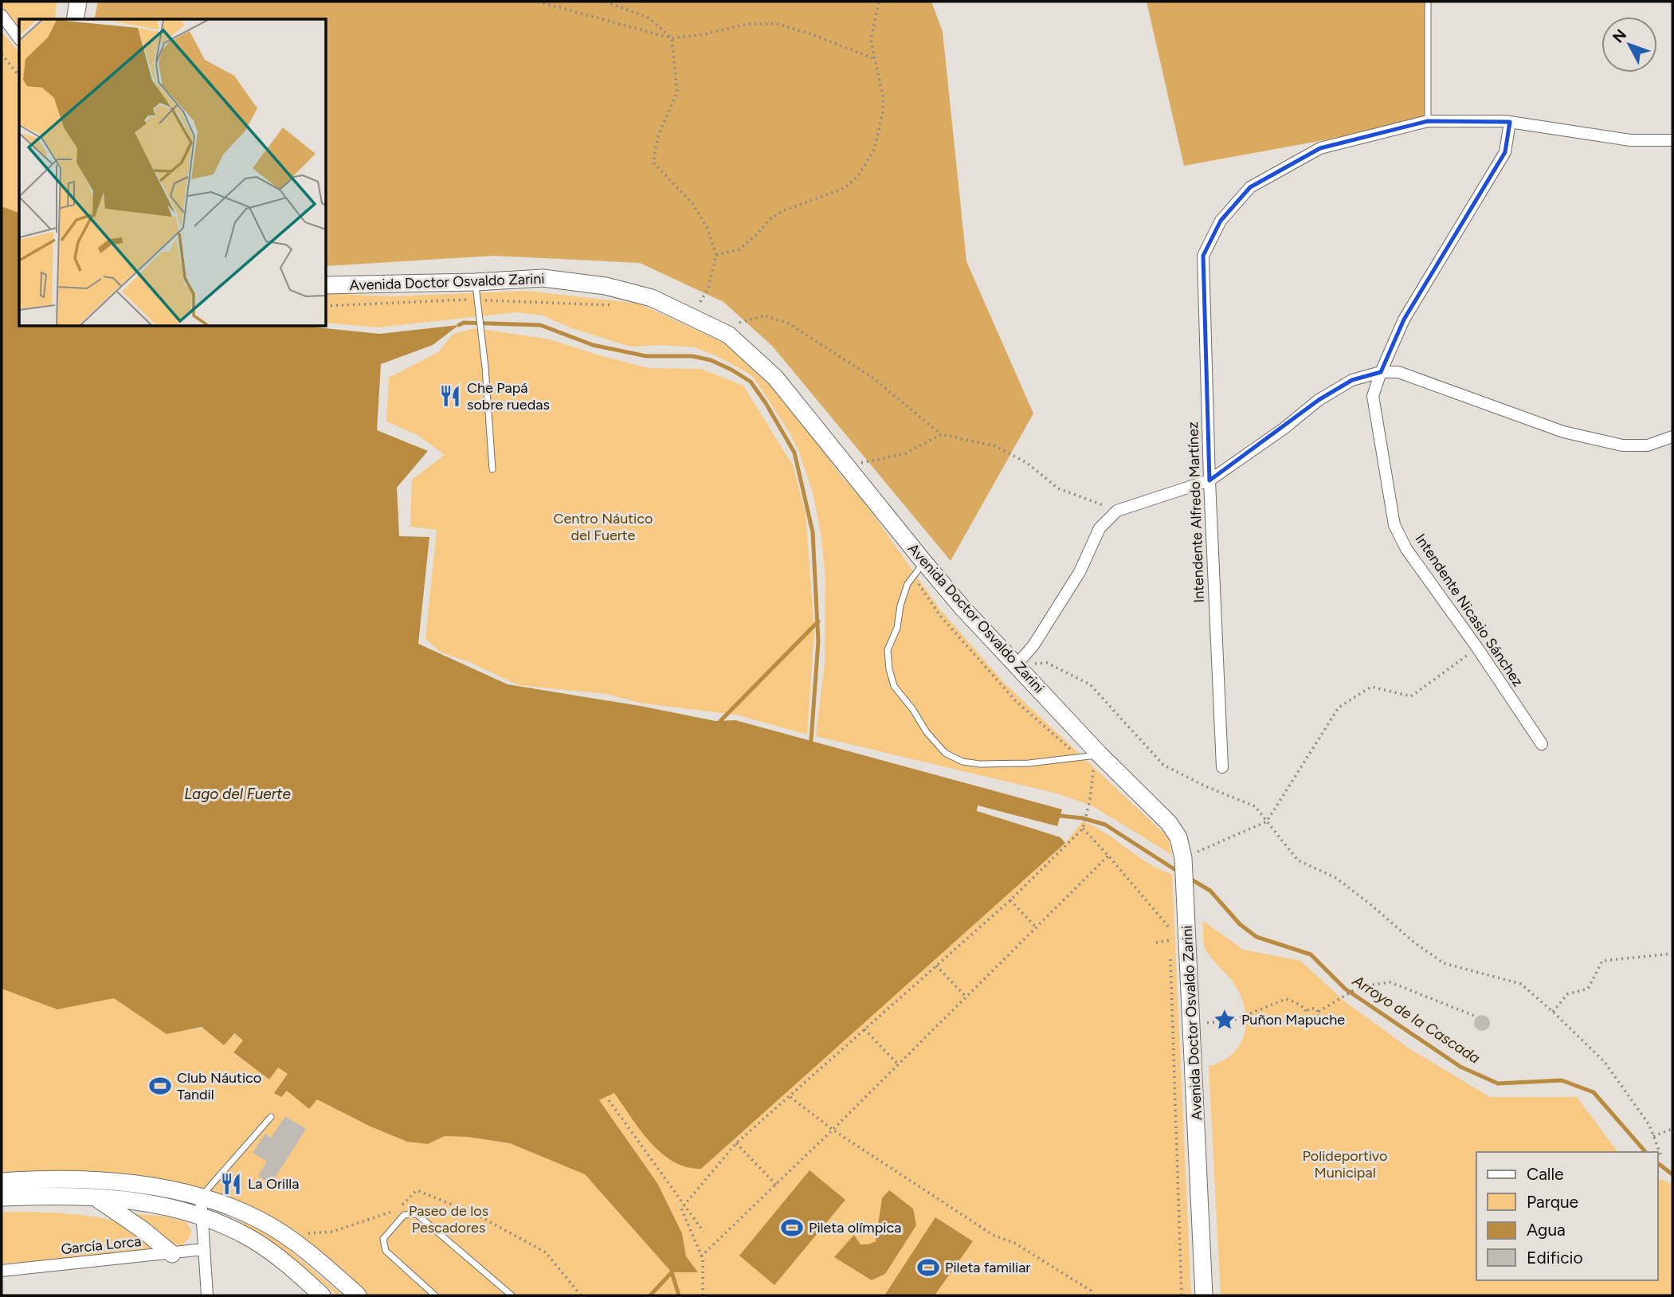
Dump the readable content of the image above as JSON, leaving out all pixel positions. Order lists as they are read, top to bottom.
{
  "streets": {
    "main road": ["Avenida Doctor Osvaldo Zarini"],
    "street": ["Intendente Alfredo Martínez", "Intendente Nicasio Sánchez", "García Lorca"]
  },
  "water": ["Lago del Fuerte", "Arroyo de la Cascada"],
  "parks": ["Centro Náutico del Fuerte", "Polideportivo Municipal", "Paseo de los Pescadores"],
  "places": {
    "restaurant": ["Che Papá sobre ruedas", "La Orilla"],
    "place": ["Puñon Mapuche"],
    "sports": ["Club Náutico Tandil", "Pileta olímpica", "Pileta familiar"]
  },
  "legend": [
    "Calle",
    "Parque",
    "Agua",
    "Edificio"
  ],
  "north": "top left"
}
